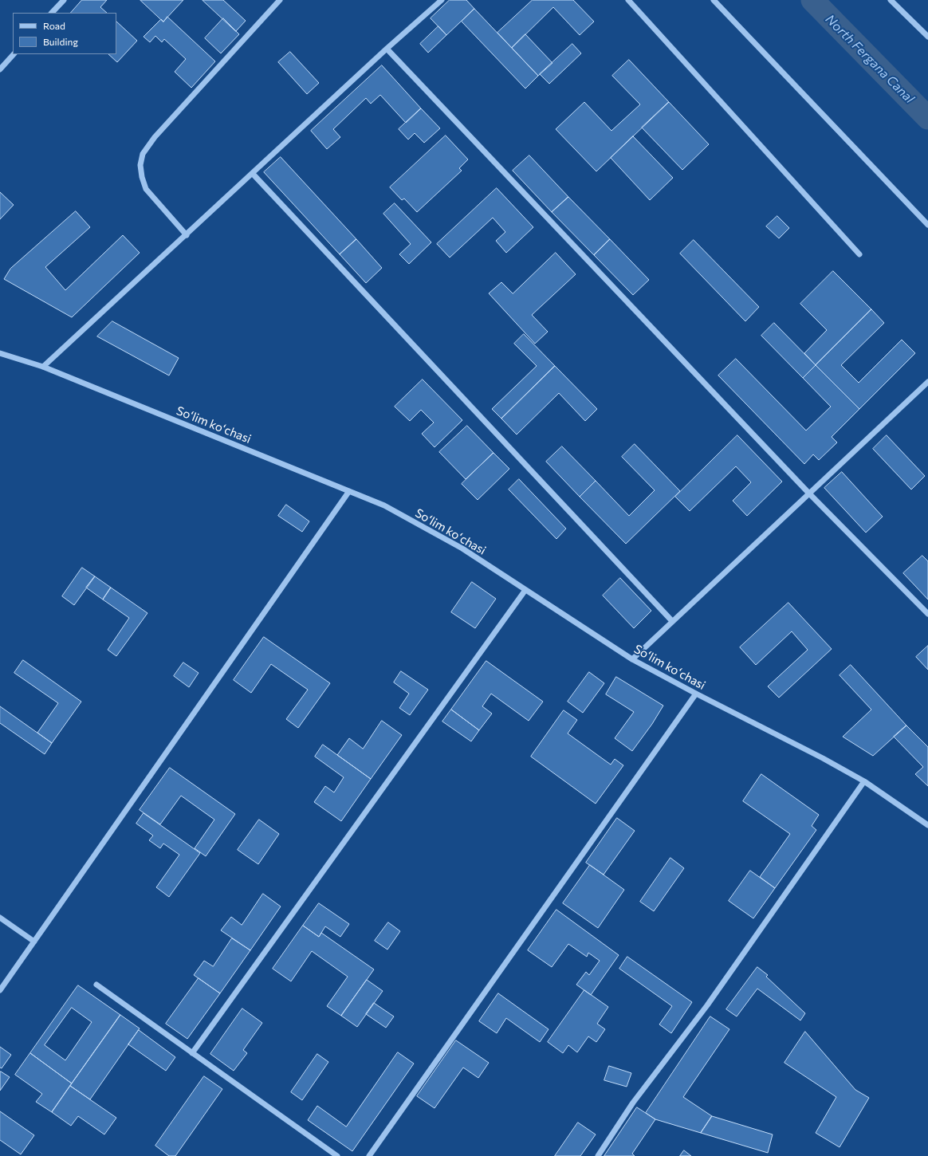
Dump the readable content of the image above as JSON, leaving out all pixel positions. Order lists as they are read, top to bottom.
{
  "streets": {
    "street": ["Soʻlim koʻchasi"]
  },
  "water": ["North Fergana Canal"],
  "legend": ["Road", "Building"]
}
